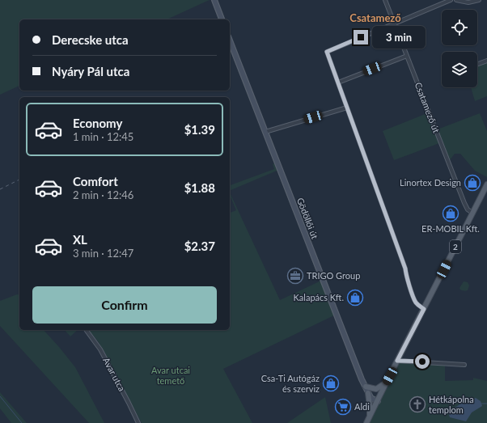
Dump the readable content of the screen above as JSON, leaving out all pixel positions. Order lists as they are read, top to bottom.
{
  "streets": {
    "main road": ["Gödöllői út", "2"],
    "street": ["Csatamező út", "Avar utca"]
  },
  "crossings": [
    ["Csatamező út", "2"],
    ["Gödöllői út", "2"]
  ],
  "districts": ["Csatamező"],
  "parks": ["Avar utcai temető"],
  "places": {
    "shop": [
      "Linortex Design",
      "ER-MOBIL Kft.",
      "Kalapács Kft.",
      "Csa-Ti Autógáz és szerviz"
    ],
    "office": ["TRIGO Group"],
    "church": ["Hétkápolna templom"],
    "supermarket": ["Aldi"]
  },
  "page": {
    "banner": ["Derecske utca", "Nyáry Pál utca"],
    "bubble": "3 min",
    "list": [
      {
        "name": "Economy",
        "note": "1 min · 12:45",
        "value": "$1.39"
      },
      {
        "name": "Comfort",
        "note": "2 min · 12:46",
        "value": "$1.88"
      },
      {
        "name": "XL",
        "note": "3 min · 12:47",
        "value": "$2.37"
      }
    ],
    "buttons": "Confirm"
  }
}
